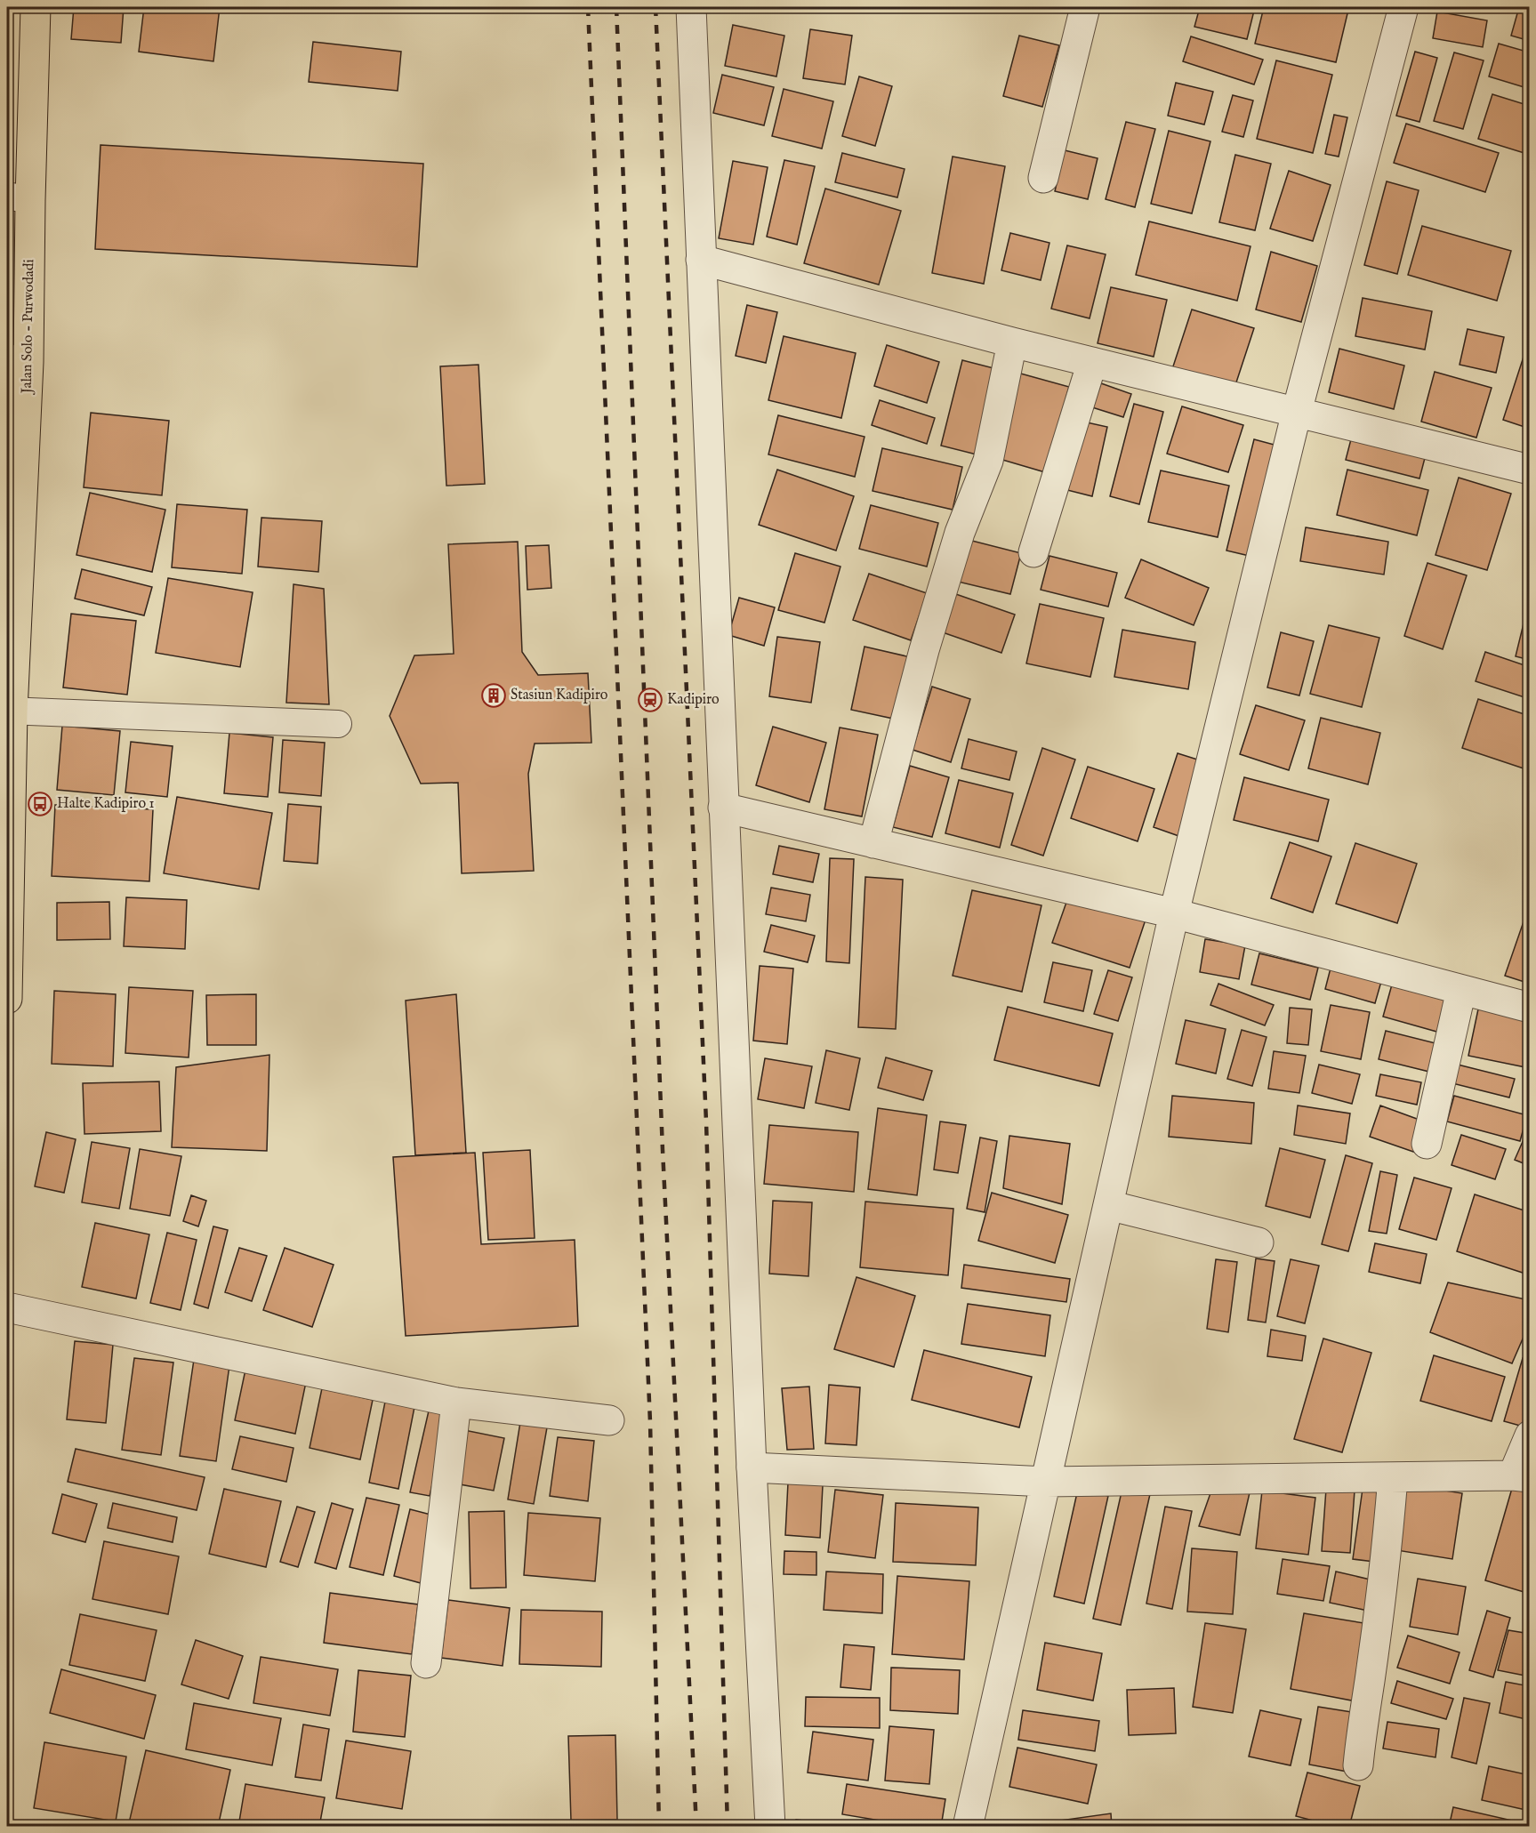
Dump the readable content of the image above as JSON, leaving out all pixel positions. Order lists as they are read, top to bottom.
{
  "streets": {
    "main road": ["Jalan Solo - Purwodadi"]
  },
  "places": {
    "building": ["Stasiun Kadipiro"],
    "station": ["Kadipiro"],
    "bus stop": ["Halte Kadipiro 1"]
  }
}
